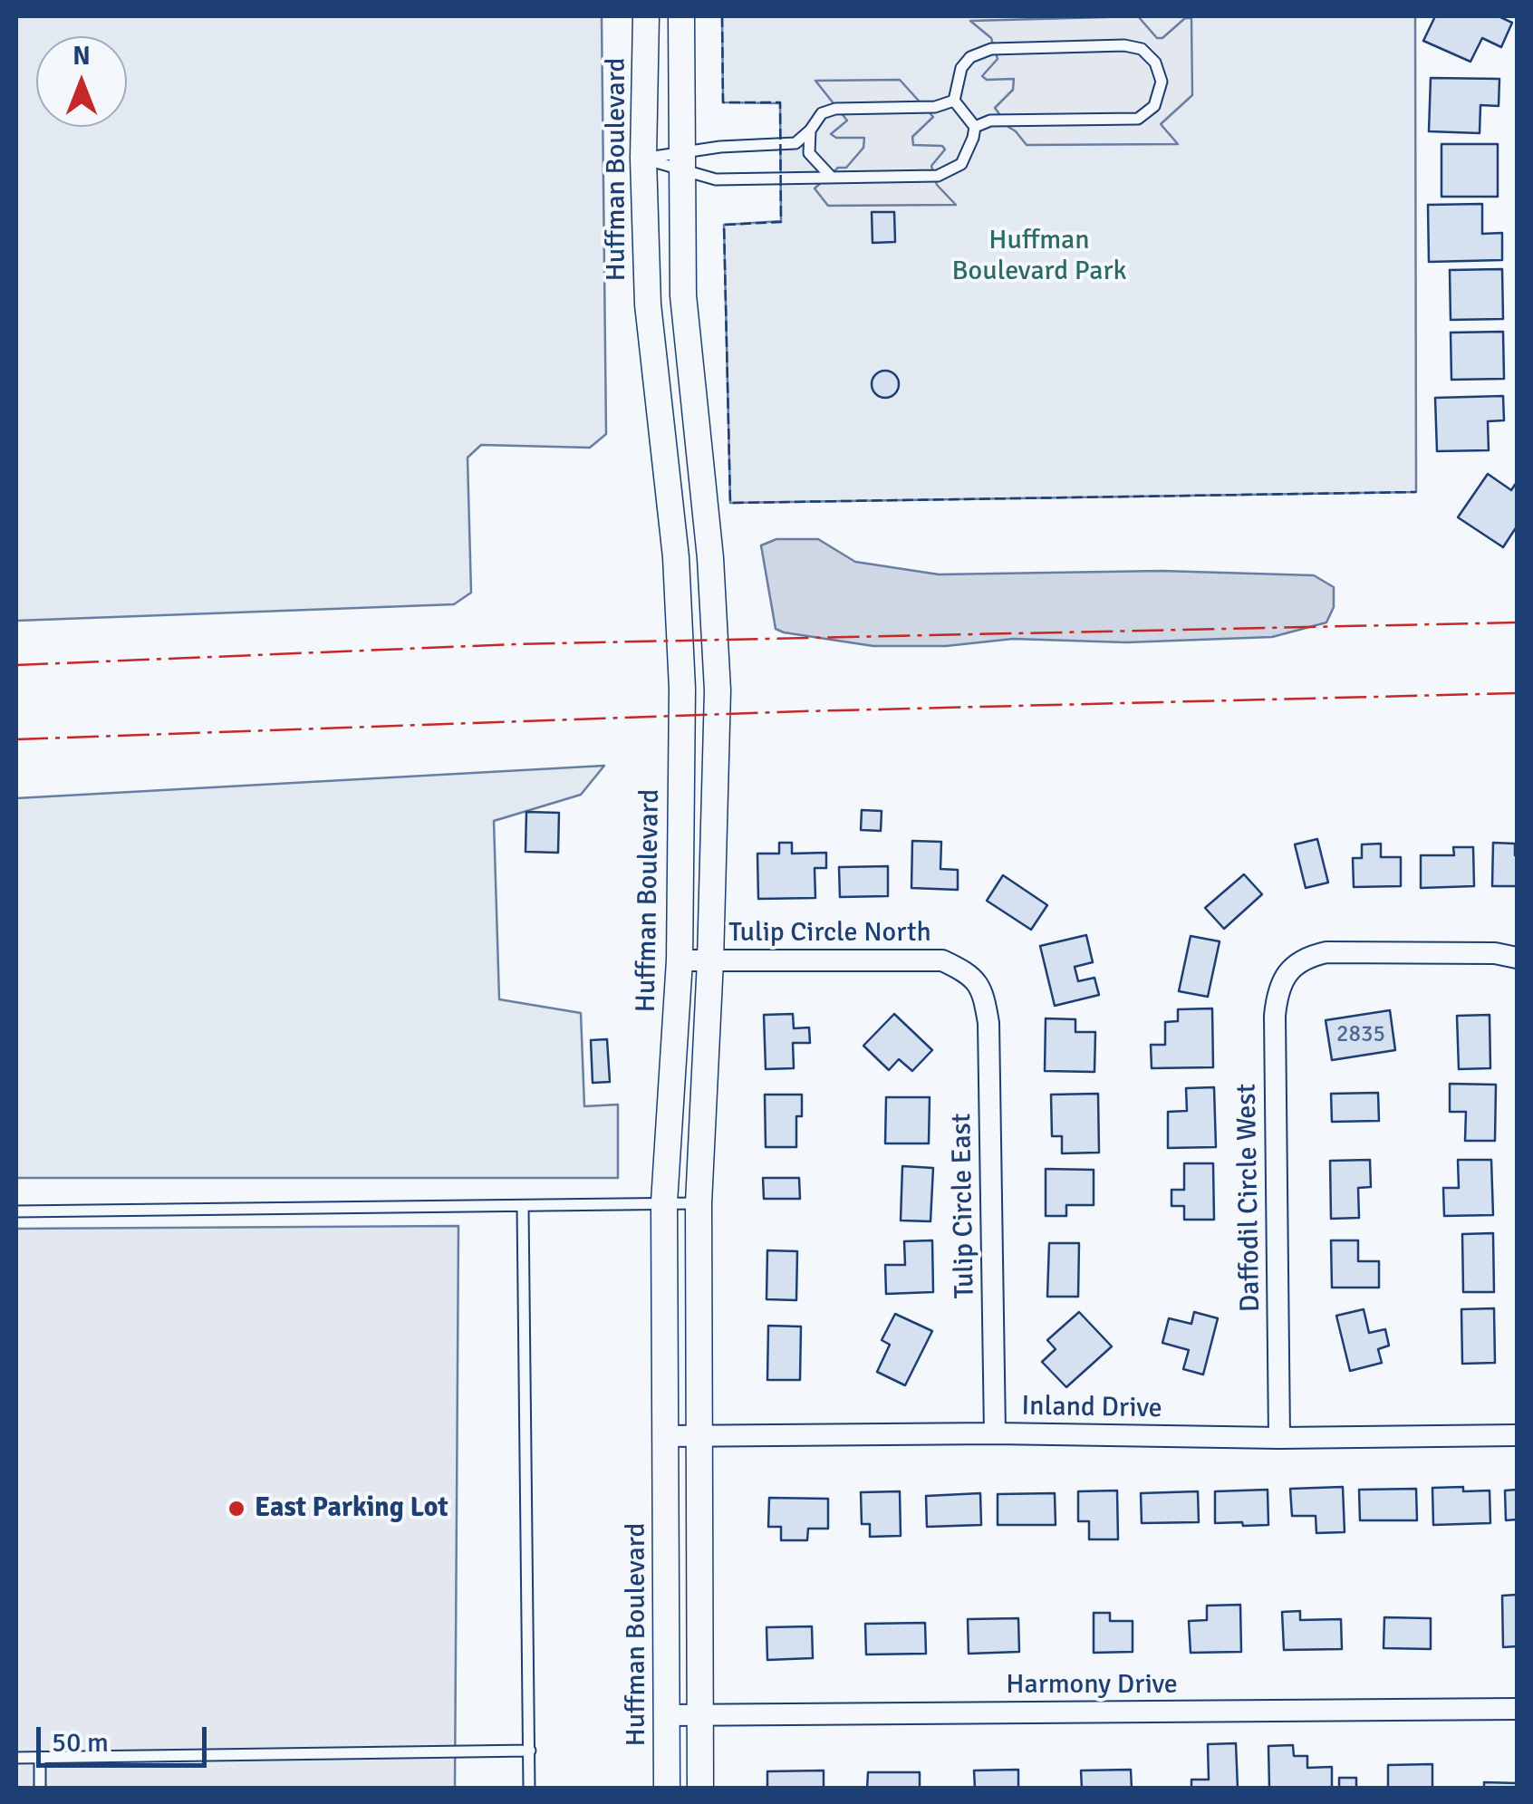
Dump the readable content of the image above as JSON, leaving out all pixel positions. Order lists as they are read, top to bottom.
{
  "streets": {
    "street": [
      "Huffman Boulevard",
      "Tulip Circle North",
      "Daffodil Circle West",
      "Tulip Circle East",
      "Inland Drive",
      "Harmony Drive"
    ]
  },
  "crossings": [
    ["Huffman Boulevard", "Tulip Circle North"],
    ["Huffman Boulevard", "Inland Drive"],
    ["Huffman Boulevard", "Harmony Drive"],
    ["Tulip Circle North", "Tulip Circle East"],
    ["Daffodil Circle West", "Inland Drive"],
    ["Tulip Circle East", "Inland Drive"]
  ],
  "parks": ["Huffman Boulevard Park"],
  "places": ["East Parking Lot"],
  "house_numbers": ["2835"],
  "scale_bar": "50 m",
  "north": "top"
}
